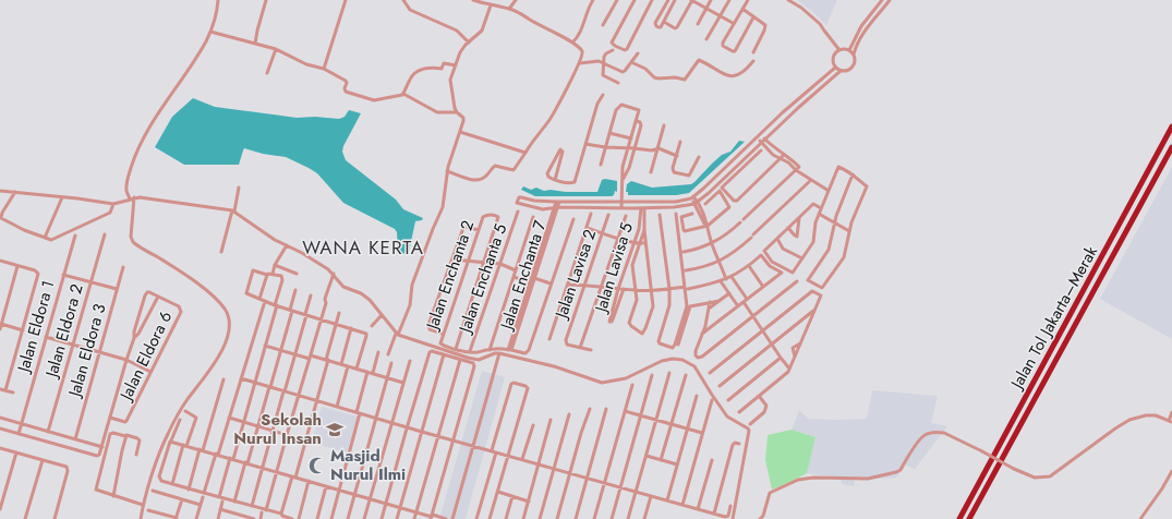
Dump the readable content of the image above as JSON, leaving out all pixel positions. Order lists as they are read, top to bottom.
{
  "streets": {
    "highway": ["Jalan Tol Jakarta–Merak"],
    "street": [
      "Jalan Lavisa 5",
      "Jalan Lavisa 2",
      "Jalan Enchanta 2",
      "Jalan Enchanta 7",
      "Jalan Enchanta 5",
      "Jalan Eldora 1",
      "Jalan Eldora 2",
      "Jalan Eldora 3",
      "Jalan Eldora 6"
    ]
  },
  "districts": ["WANA KERTA"],
  "places": {
    "school or university": ["Sekolah Nurul Insan"],
    "mosque": ["Masjid Nurul Ilmi"]
  }
}
